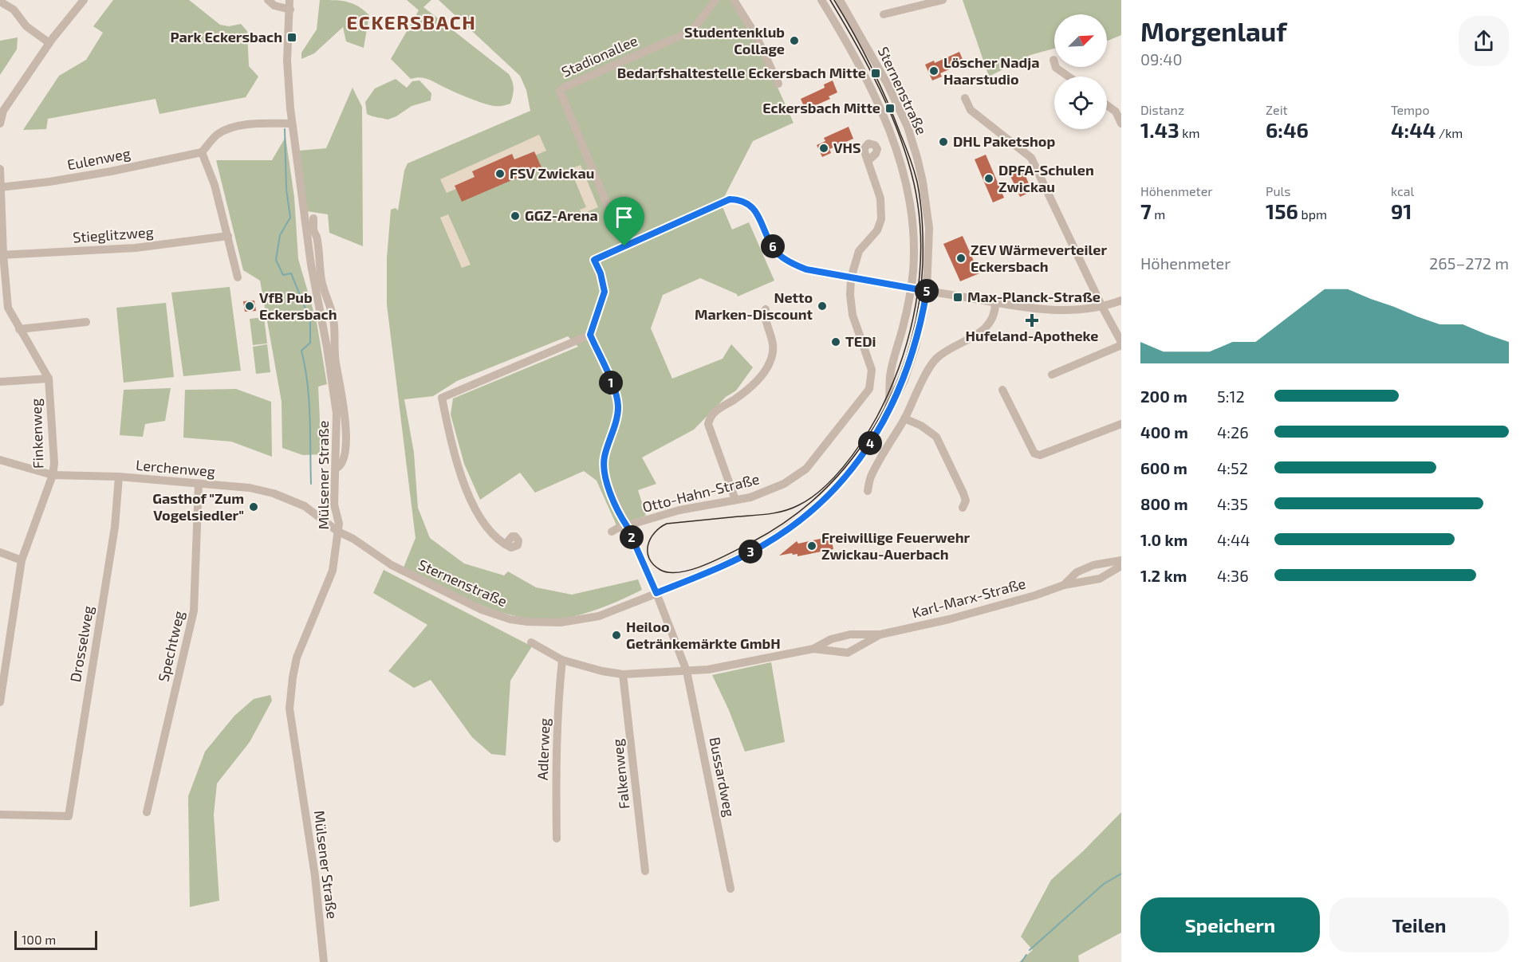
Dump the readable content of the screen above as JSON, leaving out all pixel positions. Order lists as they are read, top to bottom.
{
  "streets": {
    "street": [
      "Stadionallee",
      "Sternenstraße",
      "Eulenweg",
      "Stieglitzweg",
      "Finkenweg",
      "Lerchenweg",
      "Mülsener Straße",
      "Otto-Hahn-Straße",
      "Karl-Marx-Straße",
      "Drosselweg",
      "Spechtweg",
      "Adlerweg",
      "Falkenweg",
      "Bussardweg"
    ]
  },
  "crossings": [
    ["Sternenstraße", "Lerchenweg"],
    ["Sternenstraße", "Bussardweg"],
    ["Eulenweg", "Finkenweg"],
    ["Stieglitzweg", "Finkenweg"],
    ["Finkenweg", "Lerchenweg"],
    ["Lerchenweg", "Mülsener Straße"],
    ["Lerchenweg", "Drosselweg"],
    ["Lerchenweg", "Spechtweg"],
    ["Otto-Hahn-Straße", "Bussardweg"],
    ["Karl-Marx-Straße", "Adlerweg"],
    ["Karl-Marx-Straße", "Falkenweg"],
    ["Karl-Marx-Straße", "Bussardweg"]
  ],
  "districts": ["ECKERSBACH"],
  "places": {
    "transit": [
      "Park Eckersbach",
      "Bedarfshaltestelle Eckersbach Mitte",
      "Eckersbach Mitte",
      "Max-Planck-Straße"
    ],
    "other": [
      "Studentenklub Collage",
      "Löscher Nadja Haarstudio",
      "DHL Paketshop",
      "VHS",
      "FSV Zwickau",
      "DPFA-Schulen Zwickau",
      "GGZ-Arena",
      "ZEV Wärmeverteiler Eckersbach",
      "VfB Pub Eckersbach",
      "Netto Marken-Discount",
      "TEDi",
      "Gasthof \"Zum Vogelsiedler\"",
      "Freiwillige Feuerwehr Zwickau-Auerbach",
      "Heiloo Getränkemärkte GmbH"
    ],
    "health": ["Hufeland-Apotheke"]
  },
  "scale_bar": "100 m",
  "north": "top right",
  "page": {
    "heading": ["Morgenlauf", "09:40"],
    "stats": [
      ["Distanz", "1.43 km"],
      ["Zeit", "6:46"],
      ["Tempo", "4:44 /km"],
      ["Höhenmeter", "7 m"],
      ["Puls", "156 bpm"],
      ["kcal", "91"]
    ],
    "pins": [
      "6",
      "5",
      "1",
      "4",
      "2",
      "3"
    ],
    "chart": ["Höhenmeter", "265–272 m"],
    "list": [
      {
        "name": "200 m",
        "note": "5:12"
      },
      {
        "name": "400 m",
        "note": "4:26"
      },
      {
        "name": "600 m",
        "note": "4:52"
      },
      {
        "name": "800 m",
        "note": "4:35"
      },
      {
        "name": "1.0 km",
        "note": "4:44"
      },
      {
        "name": "1.2 km",
        "note": "4:36"
      }
    ],
    "buttons": ["Speichern", "Teilen"],
    "scale": "100 m"
  }
}
